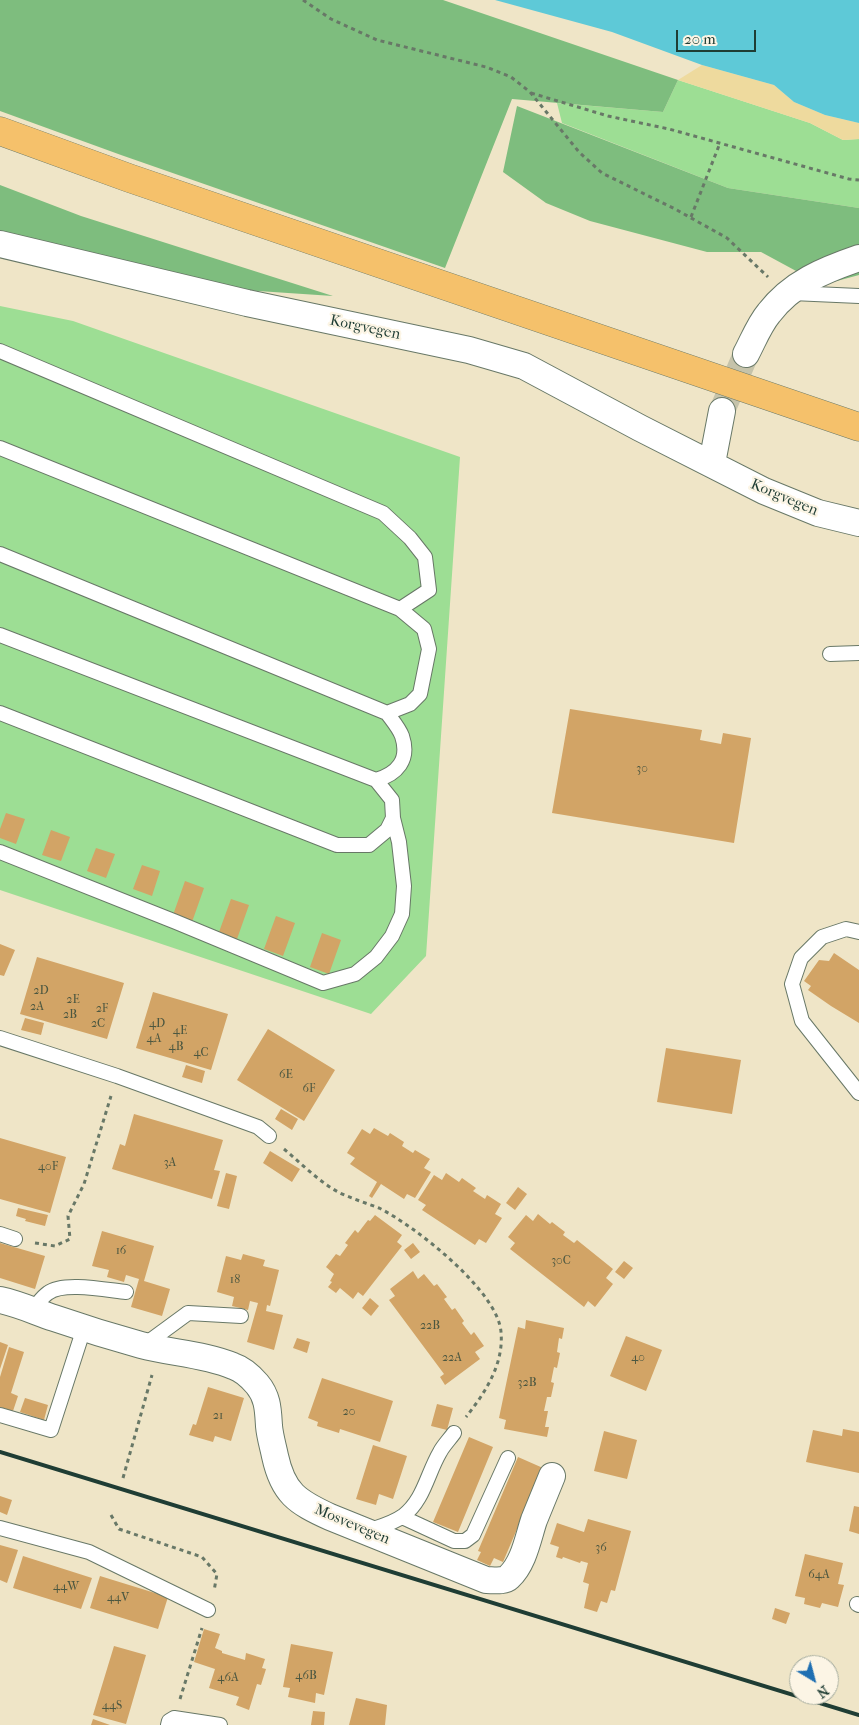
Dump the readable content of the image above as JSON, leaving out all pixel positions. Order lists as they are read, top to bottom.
{
  "streets": {
    "street": ["Korgvegen", "Mosvevegen"]
  },
  "house_numbers": [
    "30",
    "2D",
    "2E",
    "2A",
    "2F",
    "2B",
    "2C",
    "4D",
    "4E",
    "4A",
    "4B",
    "4C",
    "6E",
    "6F",
    "3A",
    "40F",
    "16",
    "30C",
    "18",
    "22B",
    "22A",
    "40",
    "32B",
    "20",
    "21",
    "36",
    "64A",
    "44W",
    "44V",
    "46B",
    "46A",
    "44S"
  ],
  "scale_bar": "20 m",
  "north": "bottom right"
}
